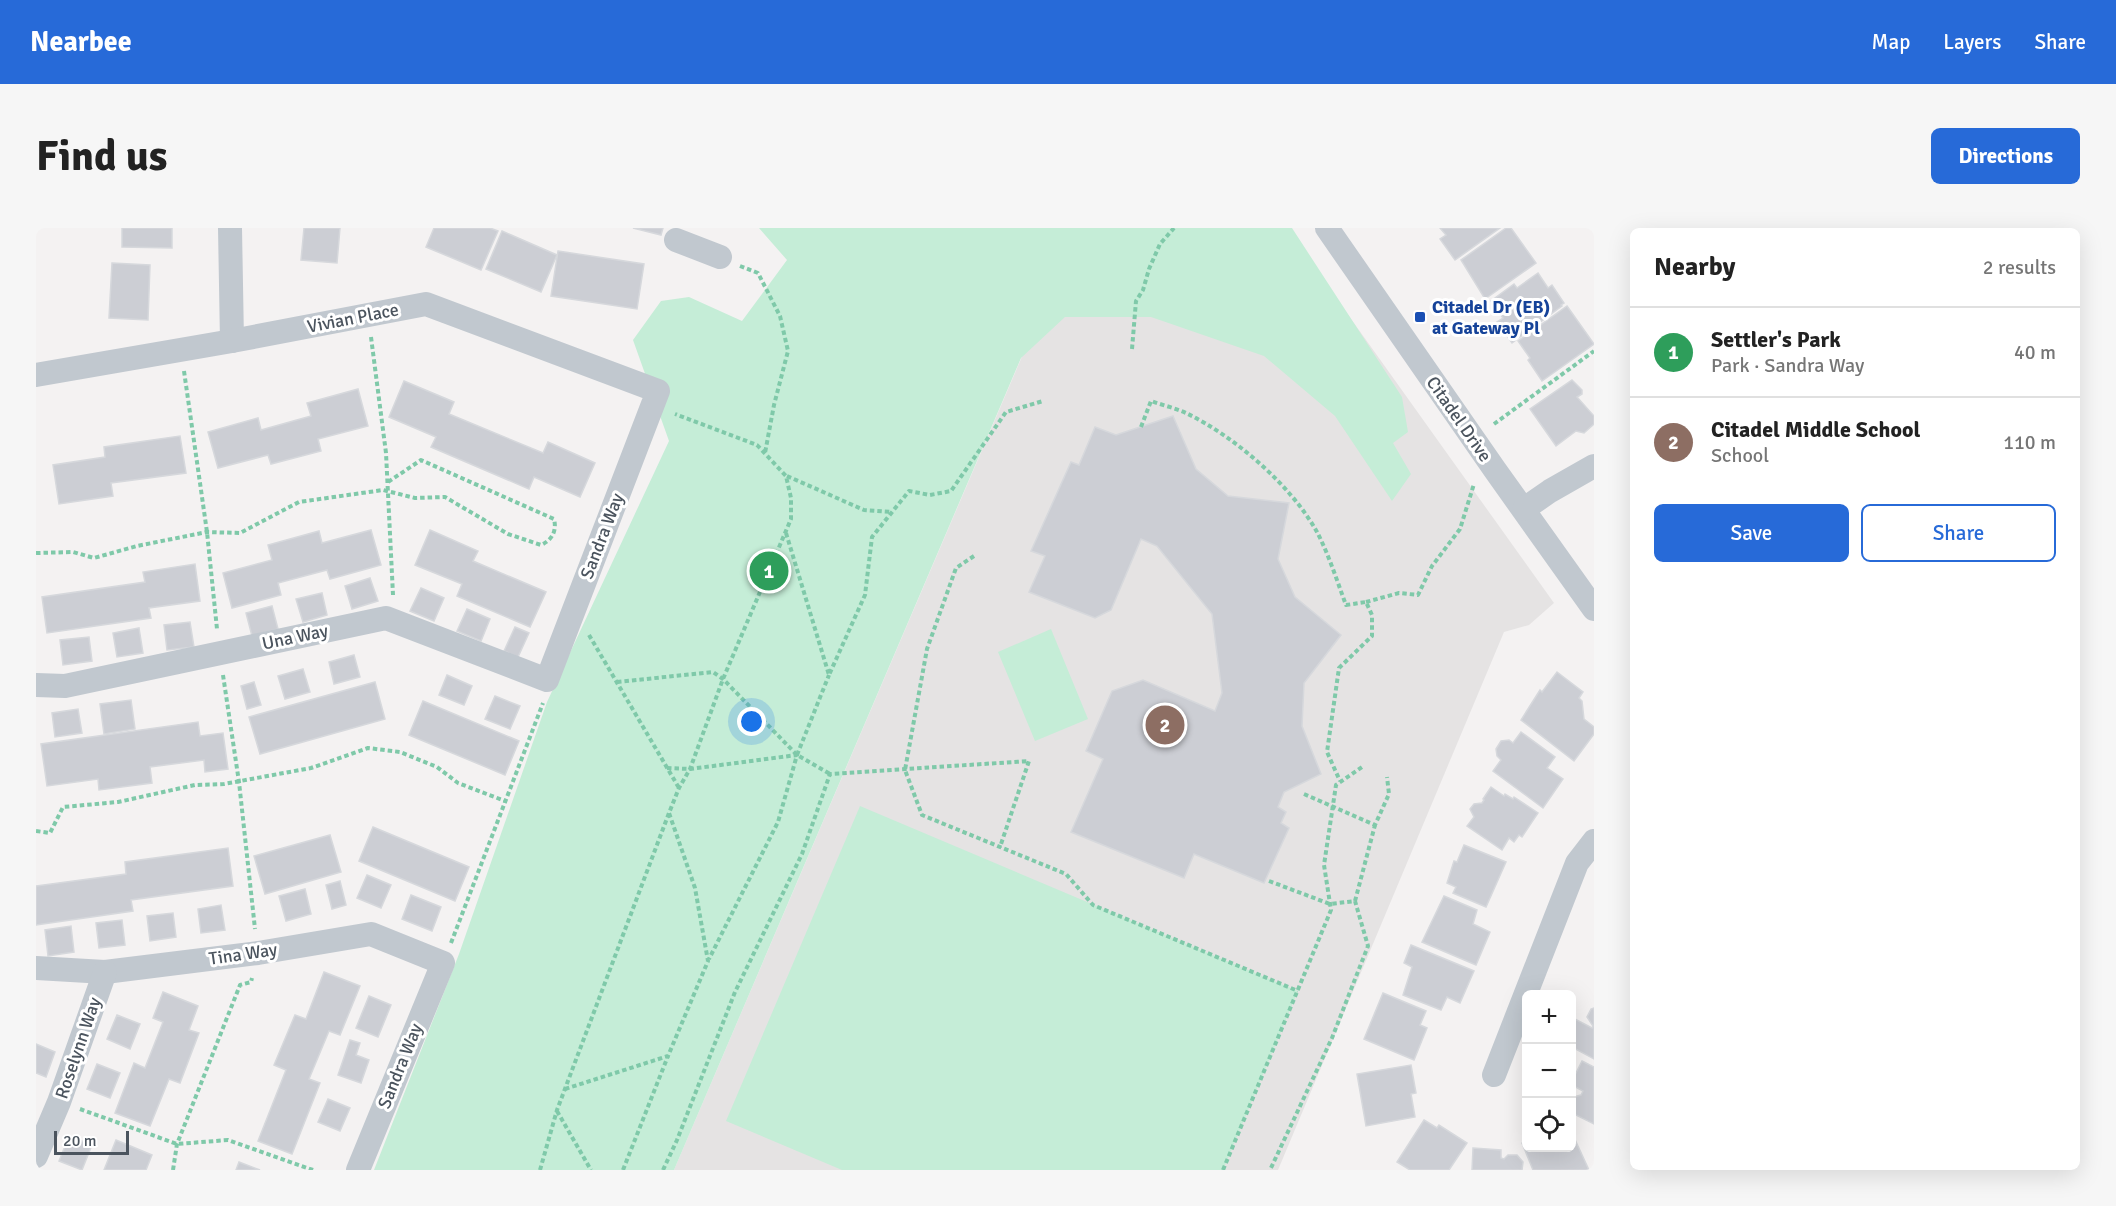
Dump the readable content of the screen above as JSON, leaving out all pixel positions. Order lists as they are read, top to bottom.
{
  "streets": {
    "street": [
      "Vivian Place",
      "Citadel Drive",
      "Sandra Way",
      "Una Way",
      "Tina Way",
      "Roselynn Way"
    ]
  },
  "crossings": [
    ["Vivian Place", "Sandra Way"],
    ["Sandra Way", "Tina Way"],
    ["Tina Way", "Roselynn Way"]
  ],
  "places": {
    "transit": ["Citadel Dr (EB) at Gateway Pl"]
  },
  "scale_bar": "20 m",
  "page": {
    "header": "Nearbee",
    "nav": ["Map", "Layers", "Share"],
    "buttons": [
      "Directions",
      ["Save", "Share"]
    ],
    "title": "Find us",
    "heading": ["Nearby", "2 results"],
    "list": [
      {
        "mark": "1",
        "name": "Settler's Park",
        "note": "Park · Sandra Way",
        "value": "40 m"
      },
      {
        "mark": "2",
        "name": "Citadel Middle School",
        "note": "School",
        "value": "110 m"
      }
    ],
    "pins": ["1", "2"],
    "map_buttons": ["+", "−"],
    "scale": "20 m"
  }
}
